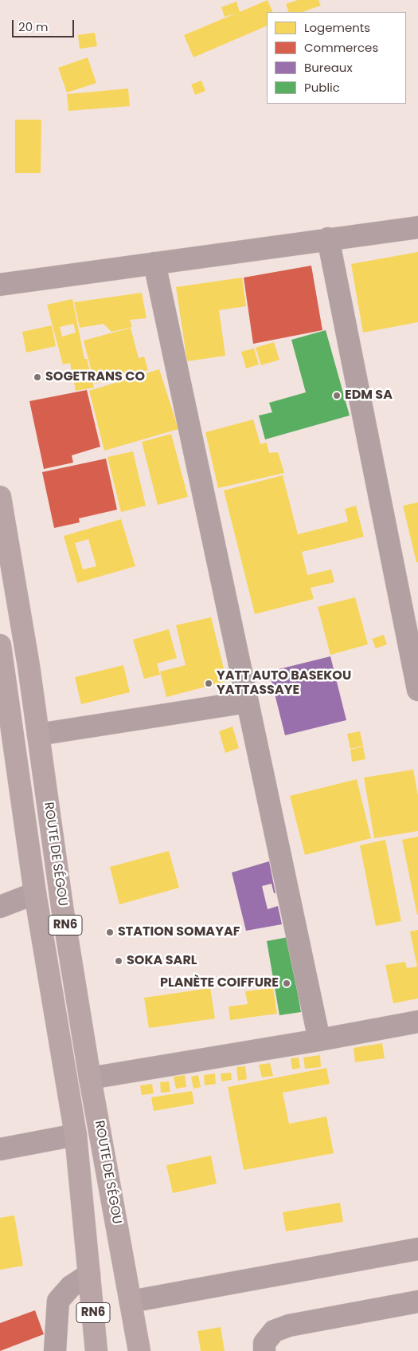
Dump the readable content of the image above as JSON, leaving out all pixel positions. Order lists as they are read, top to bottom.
{
  "streets": {
    "highway": ["ROUTE DE SÉGOU", "RN6"]
  },
  "places": [
    "SOGETRANS CO",
    "EDM SA",
    "YATT AUTO BASEKOU YATTASSAYE",
    "STATION SOMAYAF",
    "SOKA SARL",
    "PLANÈTE COIFFURE"
  ],
  "legend": [
    "Logements",
    "Commerces",
    "Bureaux",
    "Public"
  ],
  "scale_bar": "20 m"
}
